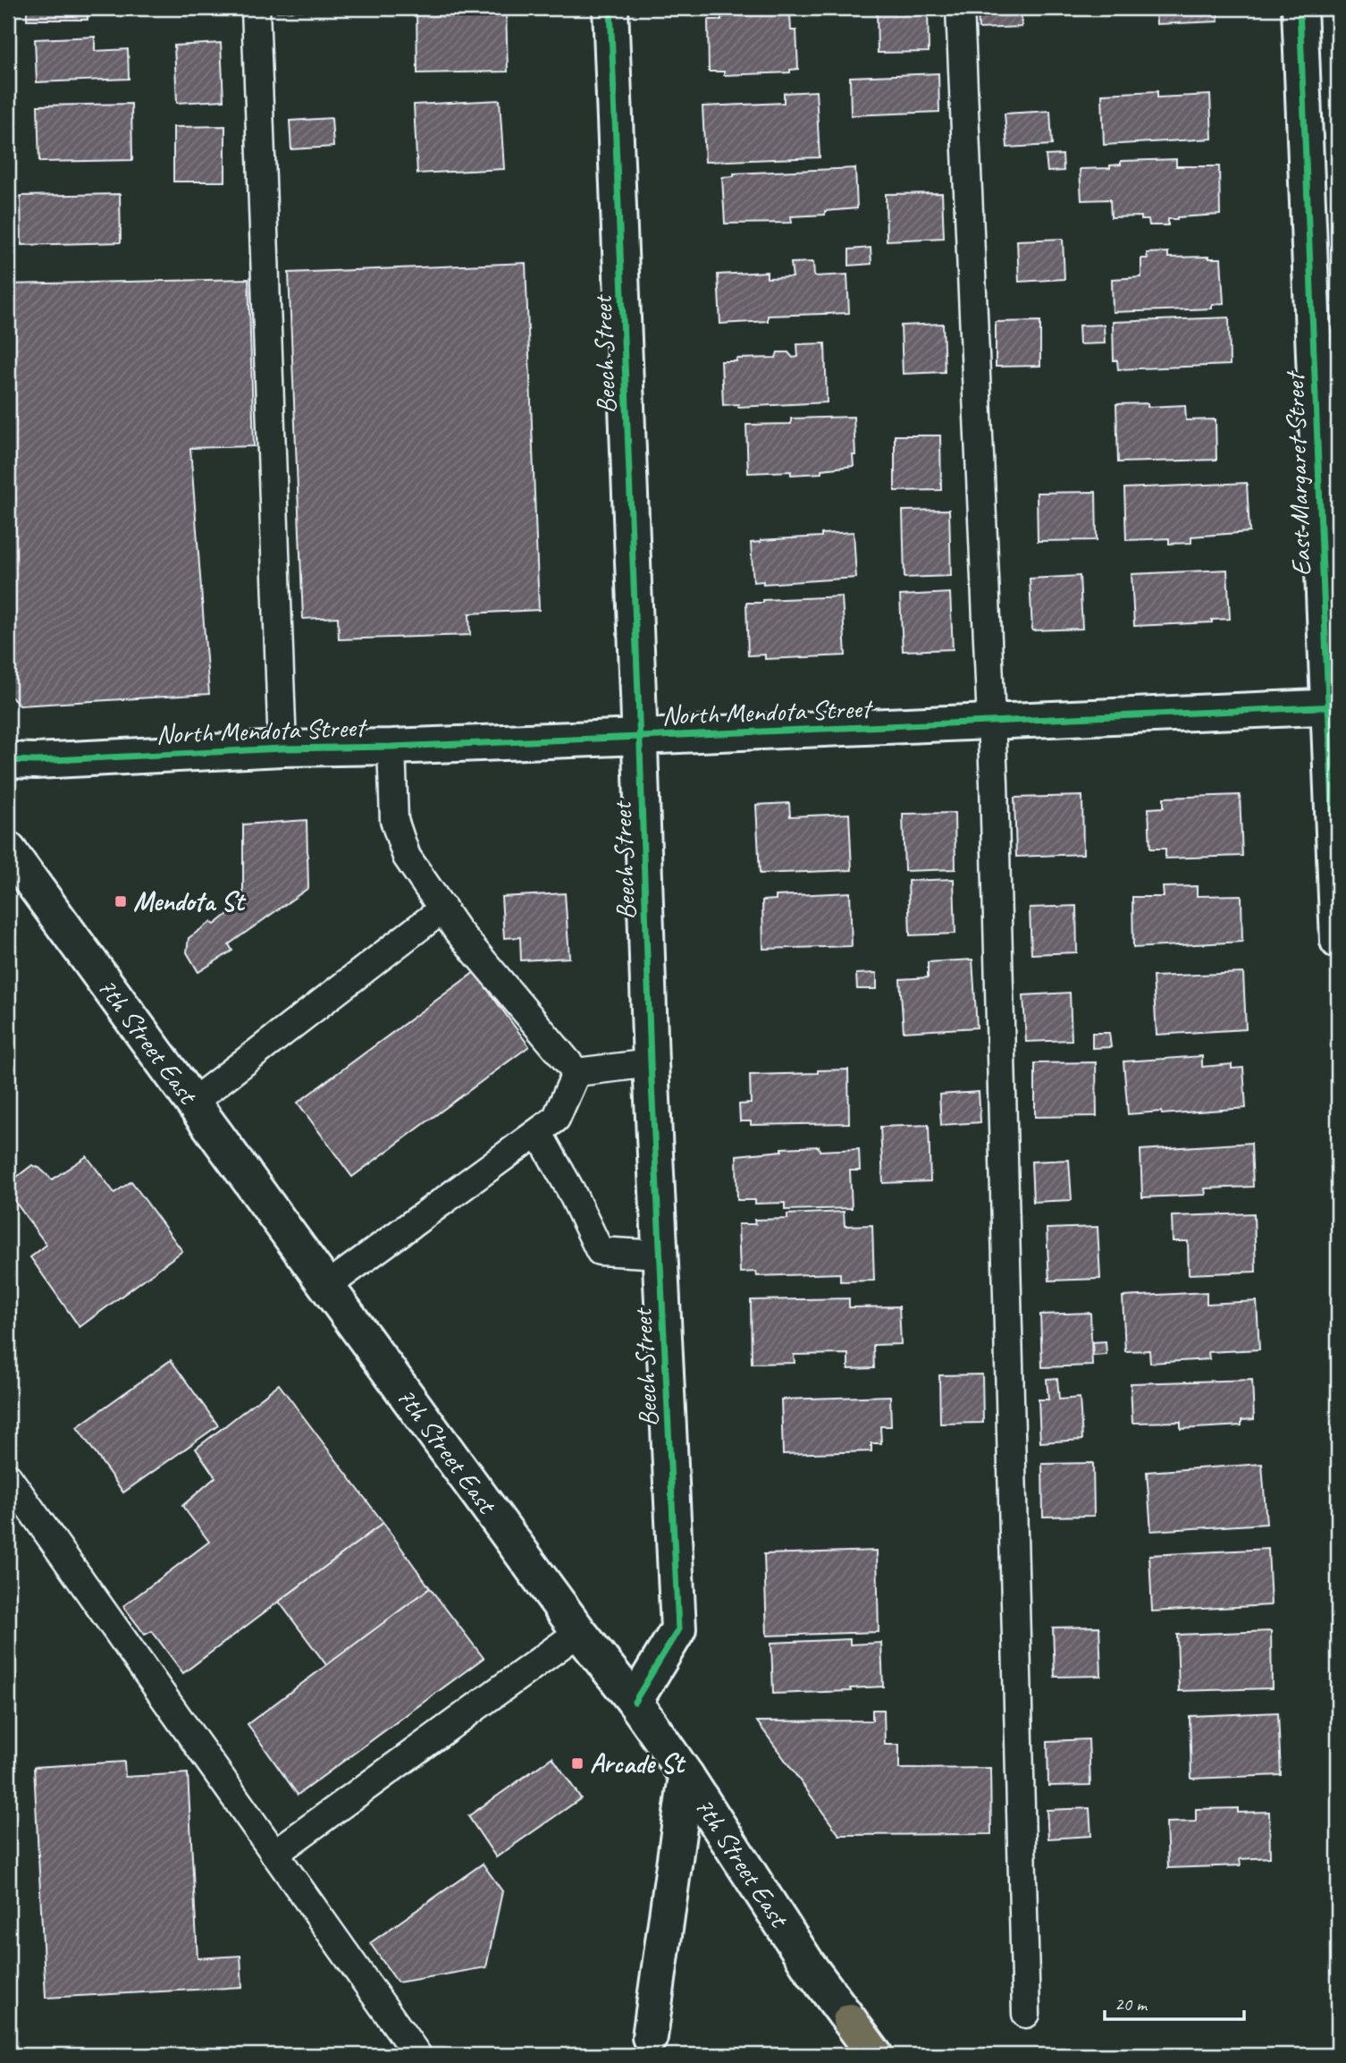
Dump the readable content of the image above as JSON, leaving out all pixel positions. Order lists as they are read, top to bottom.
{
  "streets": {
    "main road": ["7th Street East"],
    "street": ["Beech Street", "East Margaret Street", "North Mendota Street"]
  },
  "crossings": [
    ["Beech Street", "North Mendota Street"],
    ["Beech Street", "7th Street East"],
    ["East Margaret Street", "North Mendota Street"]
  ],
  "places": {
    "transit": ["Mendota St", "Arcade St"]
  },
  "scale_bar": "20 m"
}
